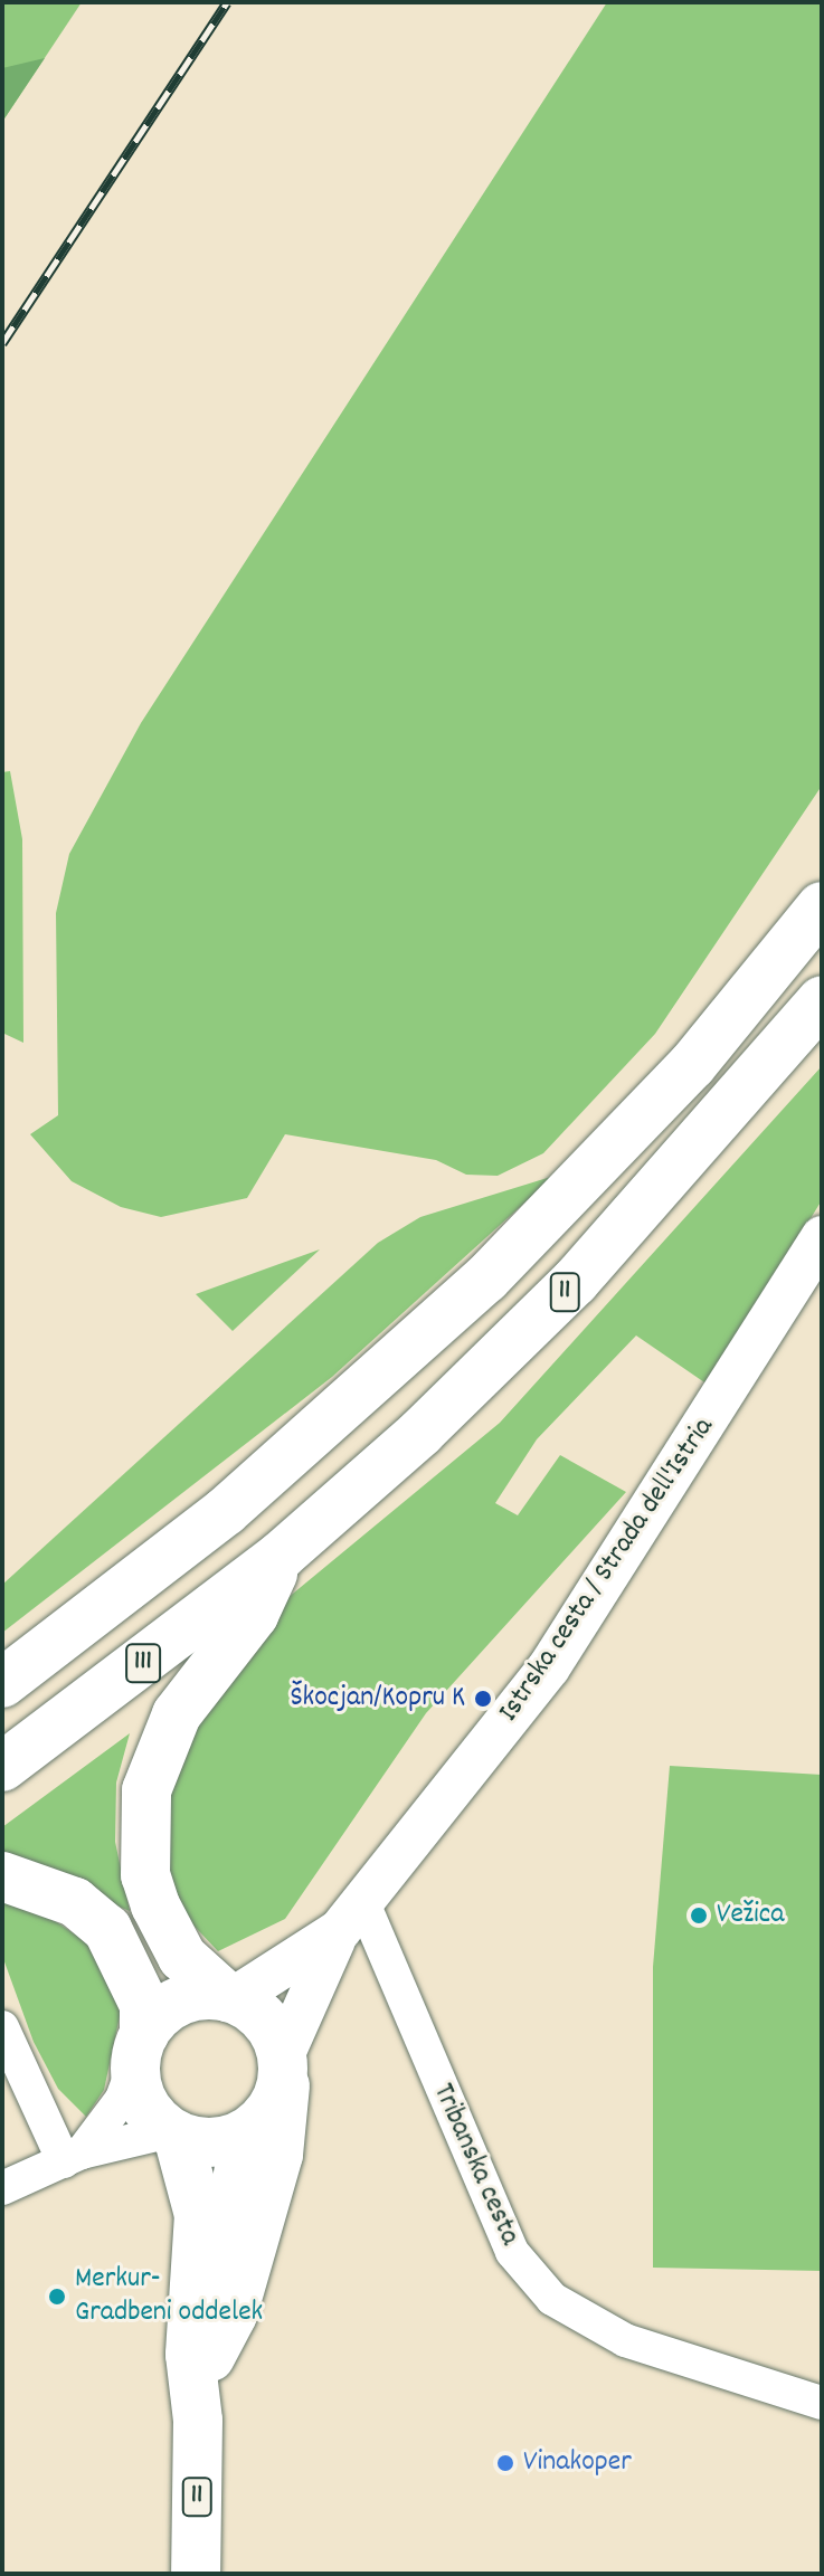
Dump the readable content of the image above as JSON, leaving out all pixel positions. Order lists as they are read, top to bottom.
{
  "streets": {
    "main road": ["11", "111"],
    "street": ["Istrska cesta / Strada dell'Istria", "Tribanska cesta"]
  },
  "crossings": [
    ["11", "111"],
    ["Istrska cesta / Strada dell'Istria", "Tribanska cesta"]
  ],
  "places": [
    "Škocjan/Kopru K",
    "Vežica",
    "Merkur- Gradbeni oddelek",
    "Vinakoper"
  ]
}
